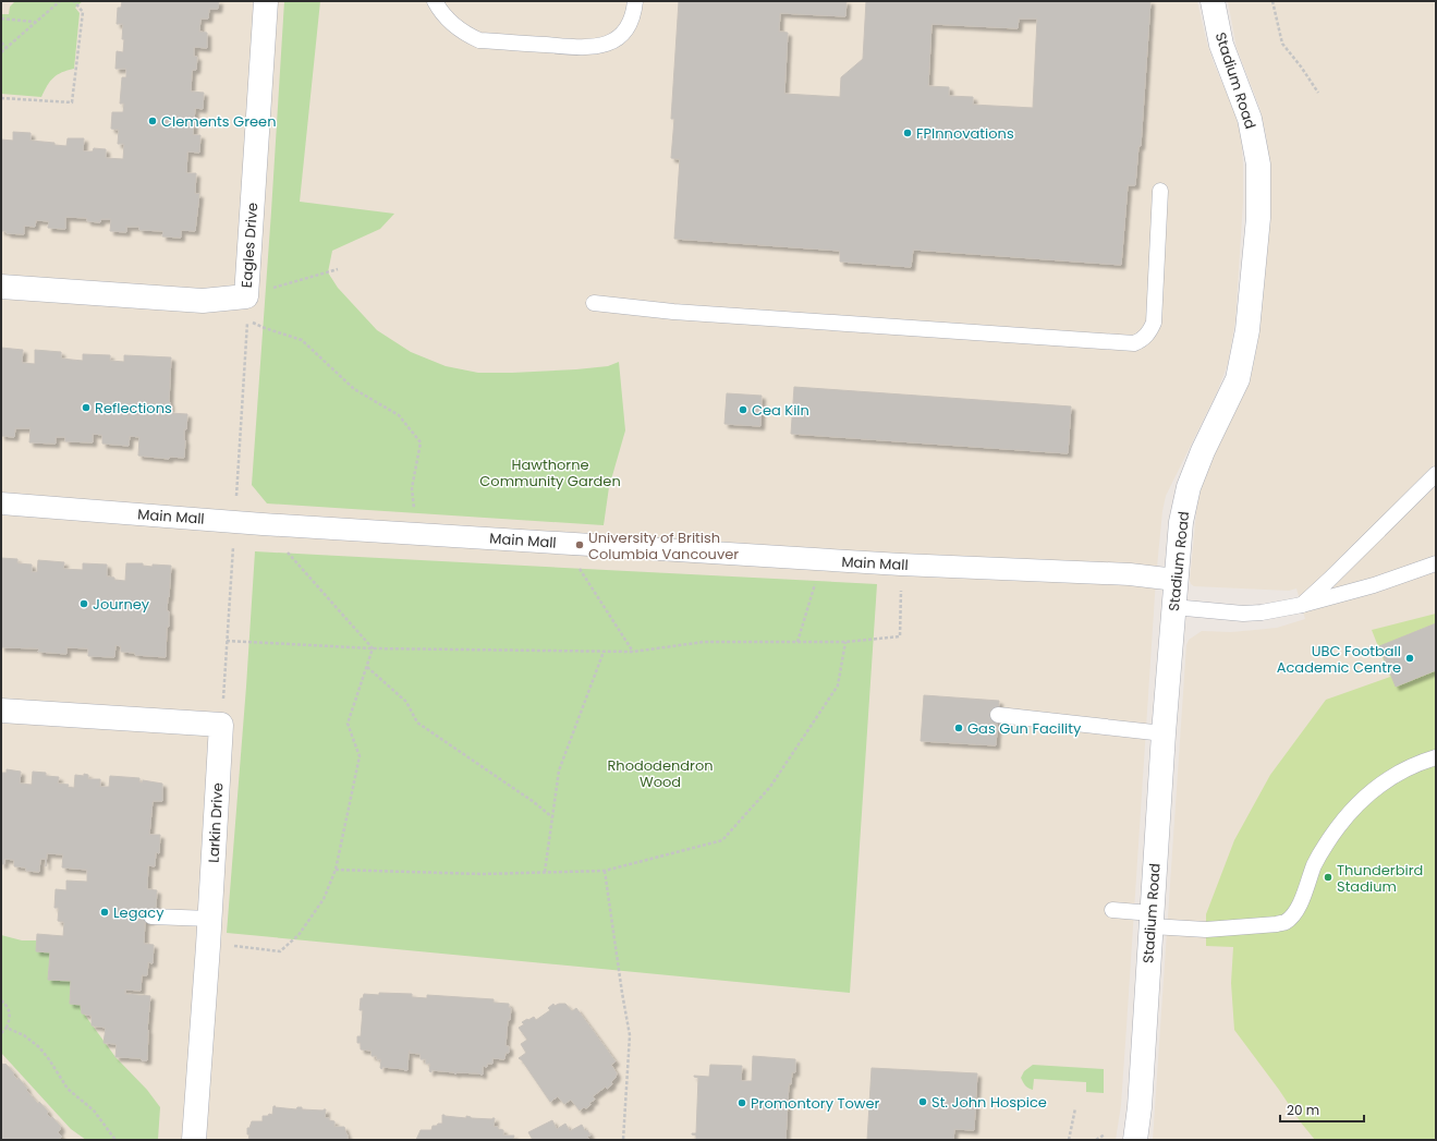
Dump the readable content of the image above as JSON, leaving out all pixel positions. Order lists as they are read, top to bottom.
{
  "streets": {
    "street": [
      "Stadium Road",
      "Eagles Drive",
      "Main Mall",
      "Larkin Drive"
    ]
  },
  "crossings": [
    ["Stadium Road", "Main Mall"]
  ],
  "parks": ["Hawthorne Community Garden", "Rhododendron Wood"],
  "places": [
    "Clements Green",
    "FPInnovations",
    "Reflections",
    "Cea Kiln",
    "University of British Columbia Vancouver",
    "Journey",
    "UBC Football Academic Centre",
    "Gas Gun Facility",
    "Thunderbird Stadium",
    "Legacy",
    "St. John Hospice",
    "Promontory Tower"
  ],
  "scale_bar": "20 m"
}
